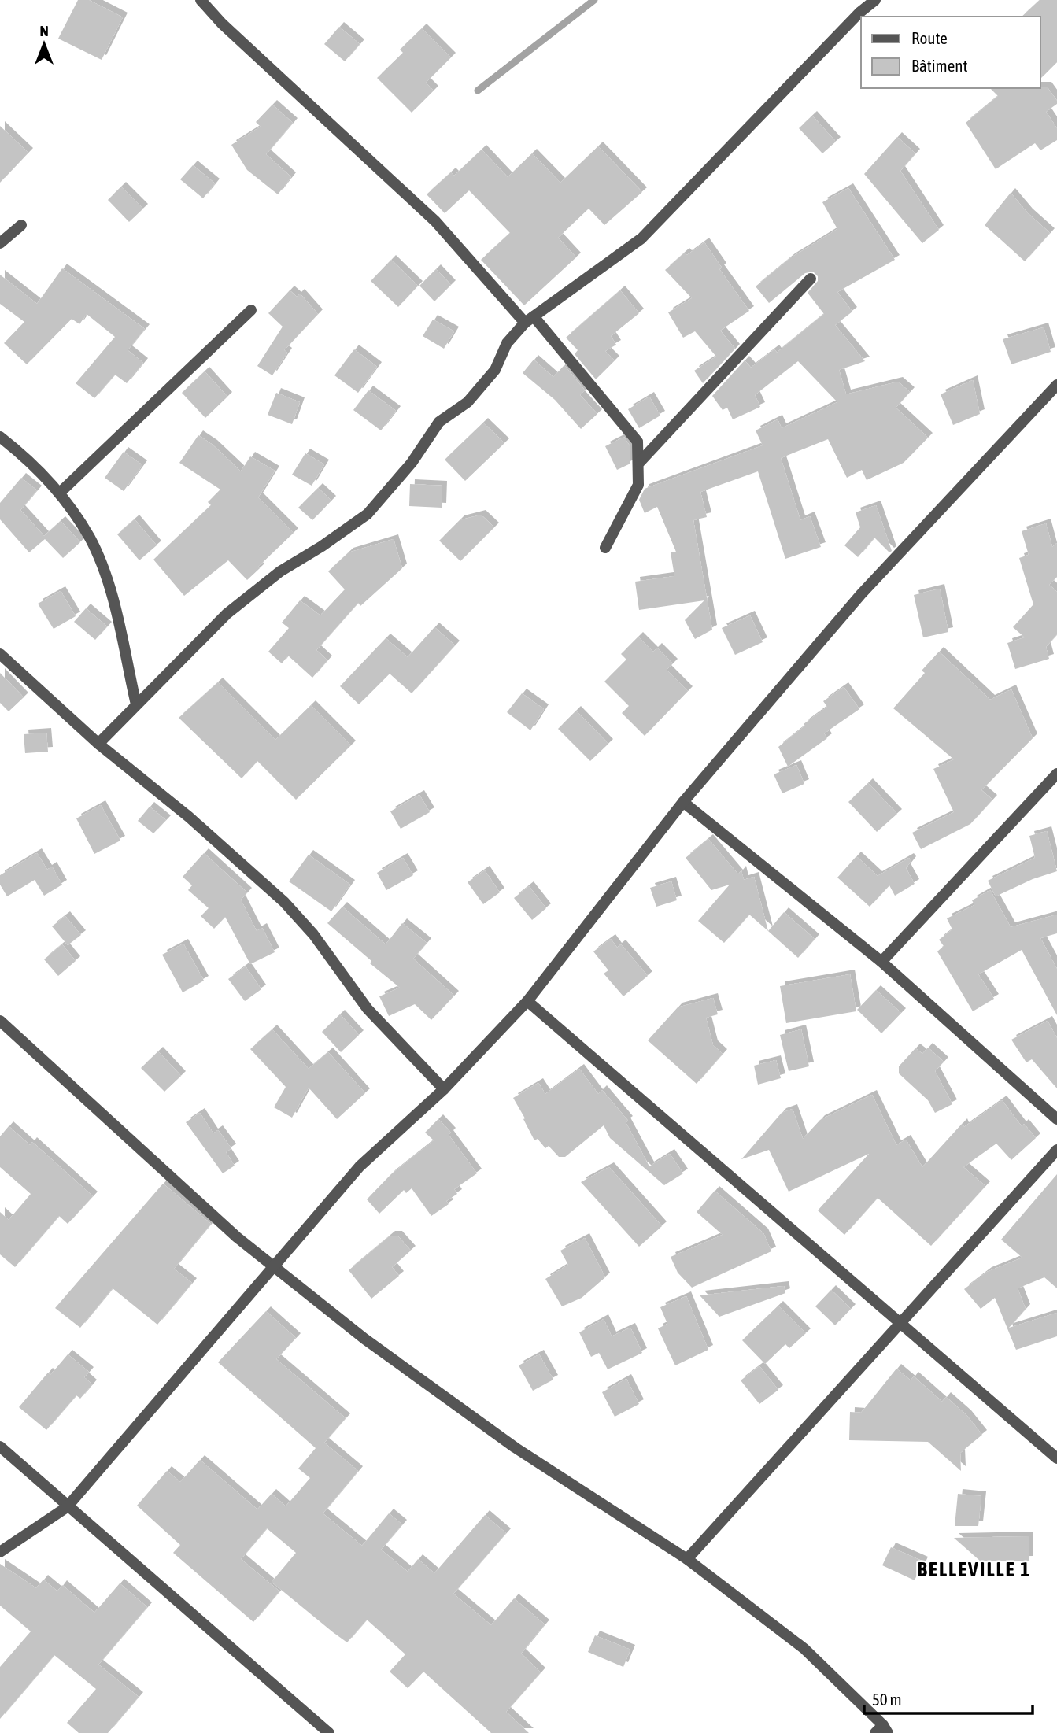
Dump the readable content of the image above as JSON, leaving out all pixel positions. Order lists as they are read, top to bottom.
{
  "districts": ["BELLEVILLE 1"],
  "legend": ["Route", "Bâtiment"],
  "scale_bar": "50 m",
  "north": "top"
}
